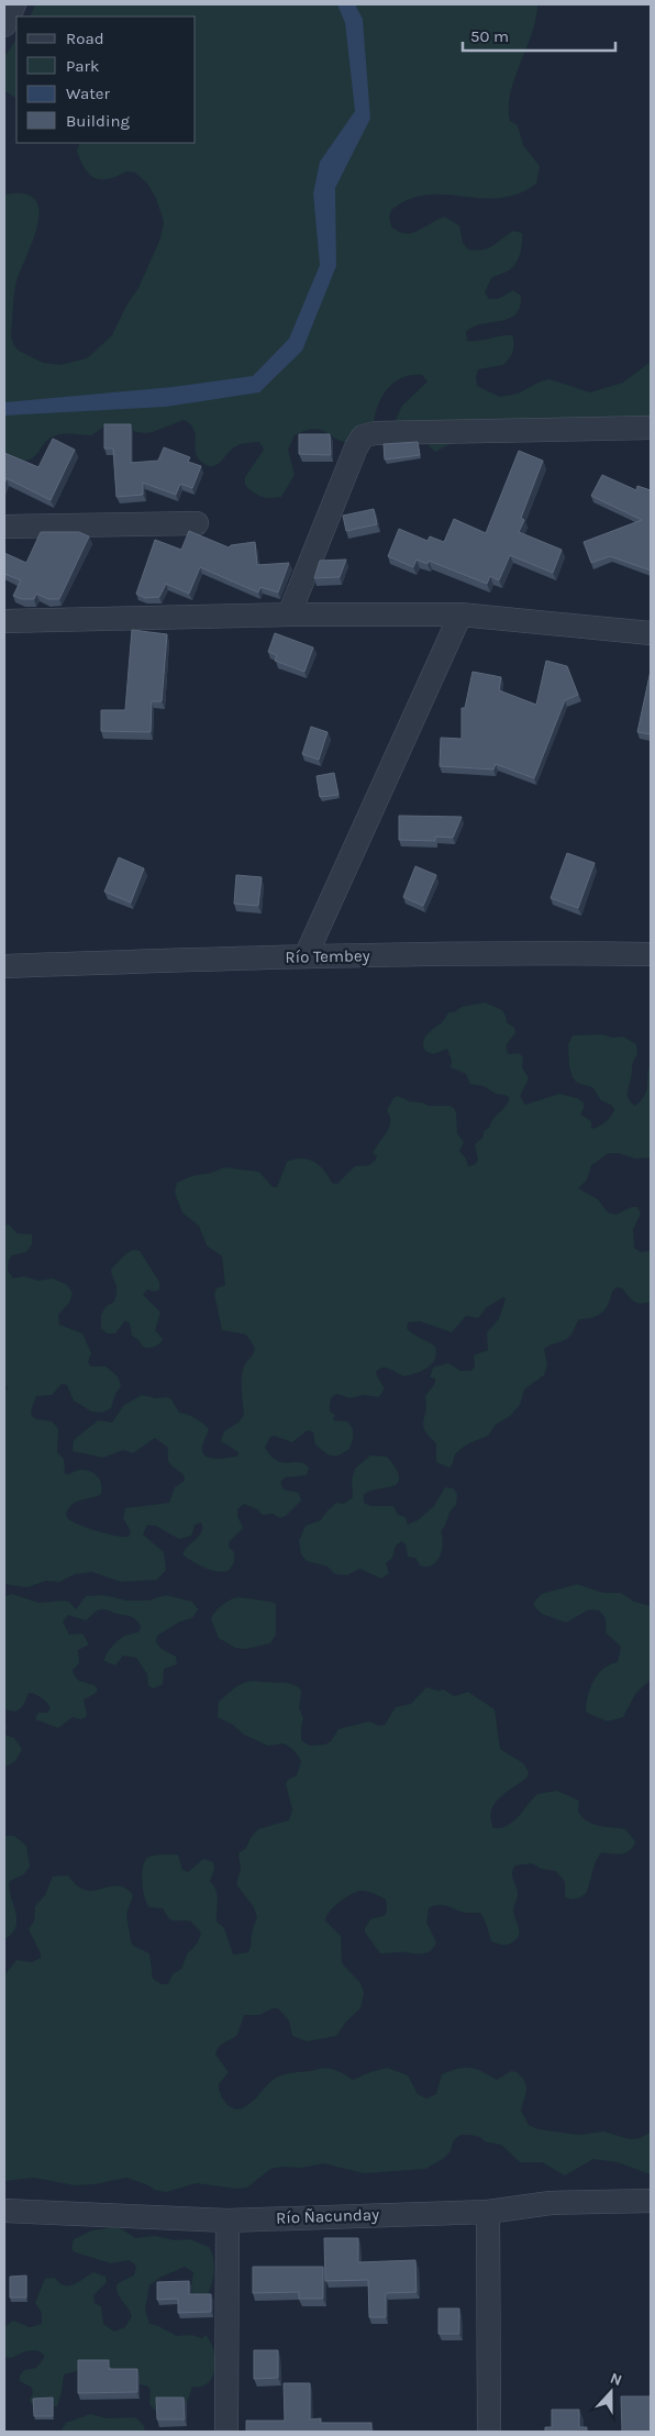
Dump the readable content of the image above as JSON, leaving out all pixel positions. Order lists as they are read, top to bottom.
{
  "streets": {
    "street": ["Río Tembey", "Río Ñacunday"]
  },
  "legend": [
    "Road",
    "Park",
    "Water",
    "Building"
  ],
  "scale_bar": "50 m",
  "north": "top"
}
